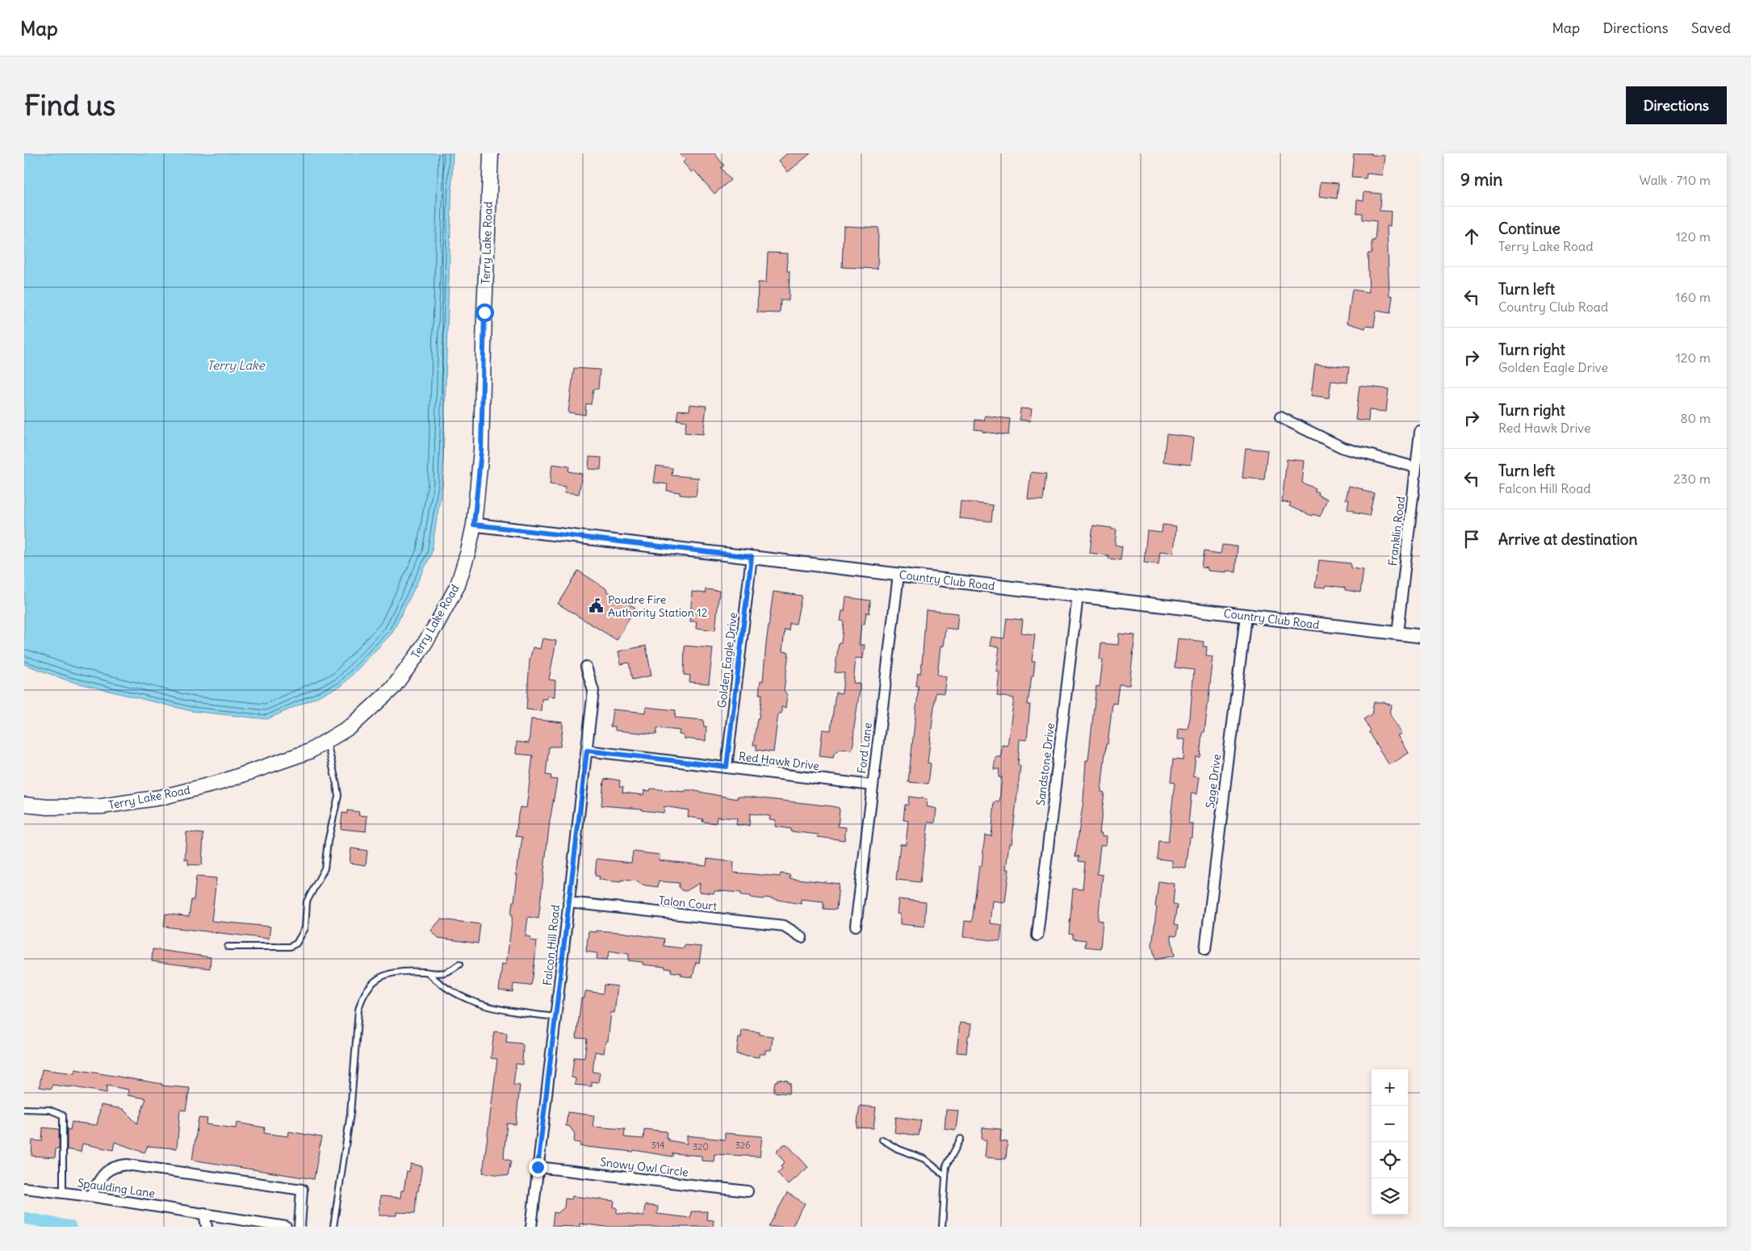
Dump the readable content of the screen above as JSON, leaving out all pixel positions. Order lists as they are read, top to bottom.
{
  "streets": {
    "main road": ["Terry Lake Road"],
    "street": [
      "Franklin Road",
      "Country Club Road",
      "Golden Eagle Drive",
      "Ford Lane",
      "Red Hawk Drive",
      "Sandstone Drive",
      "Sage Drive",
      "Talon Court",
      "Falcon Hill Road",
      "Snowy Owl Circle",
      "Spaulding Lane"
    ]
  },
  "crossings": [
    ["Terry Lake Road", "Country Club Road"],
    ["Franklin Road", "Country Club Road"],
    ["Country Club Road", "Golden Eagle Drive"],
    ["Country Club Road", "Ford Lane"],
    ["Country Club Road", "Sandstone Drive"],
    ["Country Club Road", "Sage Drive"],
    ["Golden Eagle Drive", "Red Hawk Drive"],
    ["Ford Lane", "Red Hawk Drive"],
    ["Red Hawk Drive", "Falcon Hill Road"],
    ["Talon Court", "Falcon Hill Road"],
    ["Falcon Hill Road", "Snowy Owl Circle"]
  ],
  "water": ["Terry Lake"],
  "places": {
    "public building": ["Poudre Fire Authority Station 12"]
  },
  "house_numbers": ["314", "326", "320"],
  "page": {
    "header": "Map",
    "nav": ["Map", "Directions", "Saved"],
    "buttons": "Directions",
    "title": "Find us",
    "heading": ["9 min", "Walk · 710 m"],
    "list": [
      ["Continue", "Terry Lake Road", "120 m"],
      ["Turn left", "Country Club Road", "160 m"],
      ["Turn right", "Golden Eagle Drive", "120 m"],
      ["Turn right", "Red Hawk Drive", "80 m"],
      ["Turn left", "Falcon Hill Road", "230 m"],
      "Arrive at destination"
    ],
    "map_buttons": ["+", "−"]
  }
}
